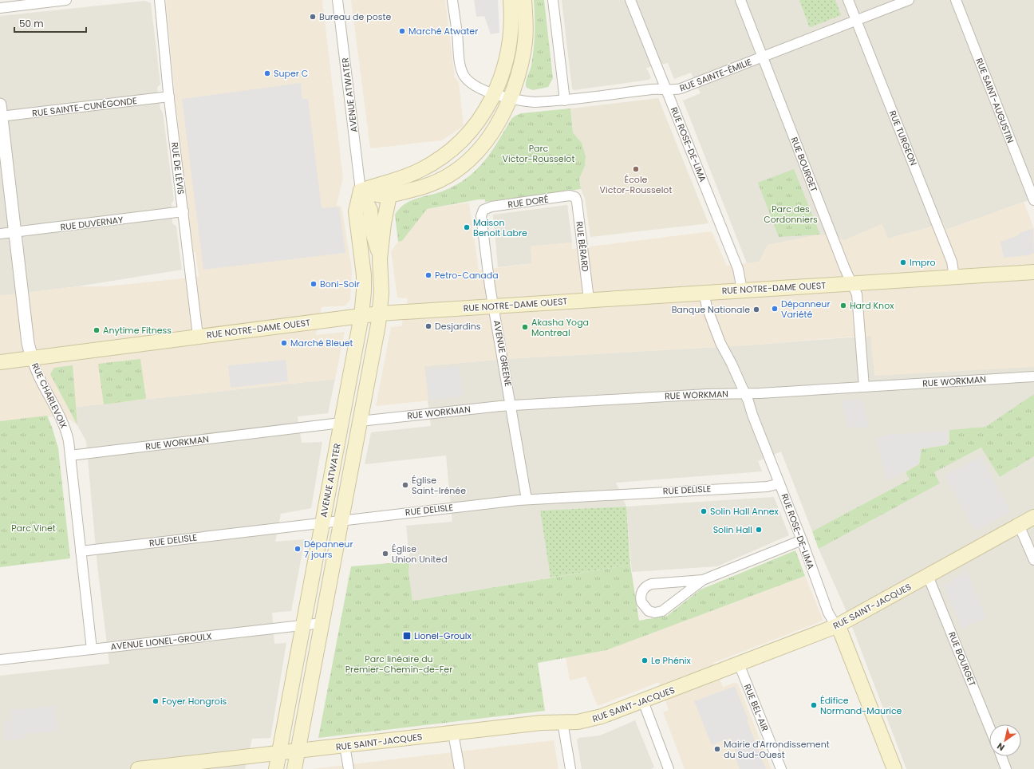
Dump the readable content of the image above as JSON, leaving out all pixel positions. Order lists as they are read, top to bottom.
{
  "streets": {
    "main road": [
      "AVENUE ATWATER",
      "RUE ROSE-DE-LIMA",
      "RUE NOTRE-DAME OUEST",
      "RUE SAINT-JACQUES"
    ],
    "street": [
      "RUE SAINTE-ÉMILIE",
      "RUE SAINT-AUGUSTIN",
      "RUE SAINTE-CUNÉGONDE",
      "RUE TURGEON",
      "RUE BOURGET",
      "RUE DE LÉVIS",
      "RUE DORÉ",
      "RUE DUVERNAY",
      "RUE BÉRARD",
      "AVENUE GREENE",
      "RUE WORKMAN",
      "RUE CHARLEVOIX",
      "RUE DELISLE",
      "AVENUE LIONEL-GROULX",
      "RUE BEL-AIR"
    ]
  },
  "crossings": [
    ["RUE SAINTE-ÉMILIE", "RUE TURGEON"],
    ["RUE SAINTE-ÉMILIE", "RUE ROSE-DE-LIMA"],
    ["RUE SAINTE-ÉMILIE", "RUE BOURGET"],
    ["AVENUE ATWATER", "RUE NOTRE-DAME OUEST"],
    ["AVENUE ATWATER", "RUE WORKMAN"],
    ["AVENUE ATWATER", "RUE DELISLE"],
    ["AVENUE ATWATER", "RUE SAINT-JACQUES"],
    ["AVENUE ATWATER", "AVENUE LIONEL-GROULX"],
    ["RUE SAINTE-CUNÉGONDE", "RUE DE LÉVIS"],
    ["RUE SAINTE-CUNÉGONDE", "RUE CHARLEVOIX"],
    ["RUE TURGEON", "RUE NOTRE-DAME OUEST"],
    ["RUE ROSE-DE-LIMA", "RUE NOTRE-DAME OUEST"],
    ["RUE ROSE-DE-LIMA", "RUE WORKMAN"],
    ["RUE ROSE-DE-LIMA", "RUE DELISLE"],
    ["RUE ROSE-DE-LIMA", "RUE SAINT-JACQUES"],
    ["RUE BOURGET", "RUE NOTRE-DAME OUEST"],
    ["RUE BOURGET", "RUE WORKMAN"],
    ["RUE BOURGET", "RUE SAINT-JACQUES"],
    ["RUE DE LÉVIS", "RUE DUVERNAY"],
    ["RUE DE LÉVIS", "RUE NOTRE-DAME OUEST"],
    ["RUE DORÉ", "RUE BÉRARD"],
    ["RUE DORÉ", "AVENUE GREENE"],
    ["RUE DUVERNAY", "RUE CHARLEVOIX"],
    ["RUE BÉRARD", "RUE NOTRE-DAME OUEST"],
    ["RUE NOTRE-DAME OUEST", "AVENUE GREENE"],
    ["RUE NOTRE-DAME OUEST", "RUE CHARLEVOIX"],
    ["AVENUE GREENE", "RUE WORKMAN"],
    ["AVENUE GREENE", "RUE DELISLE"],
    ["RUE WORKMAN", "RUE CHARLEVOIX"],
    ["RUE CHARLEVOIX", "RUE DELISLE"],
    ["RUE CHARLEVOIX", "AVENUE LIONEL-GROULX"],
    ["RUE SAINT-JACQUES", "RUE BEL-AIR"]
  ],
  "parks": [
    "Parc Victor-Rousselot",
    "Parc des Cordonniers",
    "Parc Vinet",
    "Parc linéaire du Premier-Chemin-de-Fer"
  ],
  "places": {
    "other": [
      "Bureau de poste",
      "Marché Atwater",
      "Super C",
      "École Victor-Rousselot",
      "Maison Benoit Labre",
      "Impro",
      "Petro-Canada",
      "Boni-Soir",
      "Hard Knox",
      "Dépanneur Variété",
      "Banque Nationale",
      "Desjardins",
      "Akasha Yoga Montreal",
      "Anytime Fitness",
      "Marché Bleuet",
      "Église Saint-Irénée",
      "Solin Hall Annex",
      "Solin Hall",
      "Dépanneur 7 jours",
      "Église Union United",
      "Le Phénix",
      "Foyer Hongrois",
      "Édifice Normand-Maurice",
      "Mairie d'Arrondissement du Sud-Ouest"
    ],
    "transit": ["Lionel-Groulx"]
  },
  "scale_bar": "50 m",
  "north": "bottom left"
}
